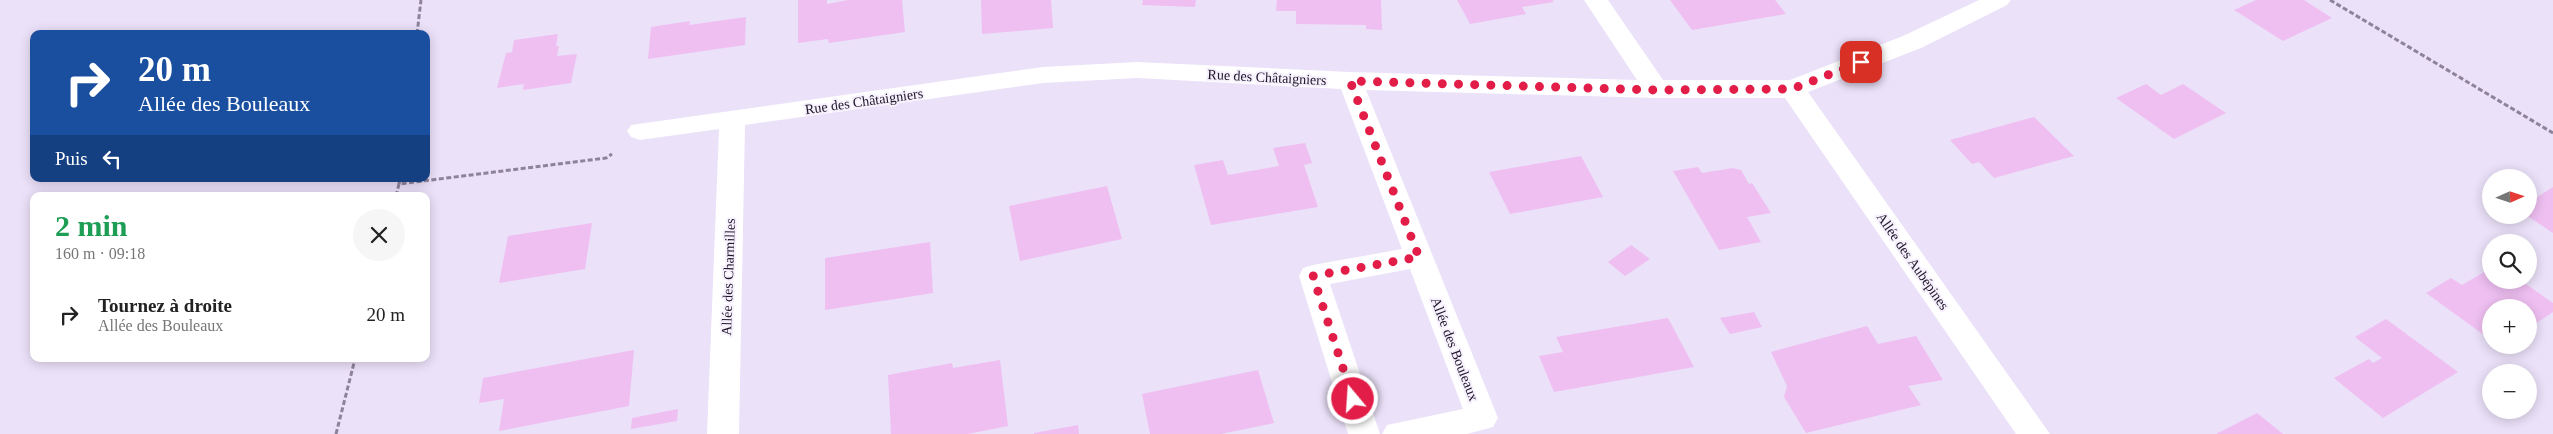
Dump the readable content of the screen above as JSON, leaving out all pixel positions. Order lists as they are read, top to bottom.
{
  "streets": {
    "street": [
      "Rue des Châtaigniers",
      "Allée des Aubépines",
      "Allée des Charmilles",
      "Allée des Bouleaux"
    ]
  },
  "crossings": [
    ["Rue des Châtaigniers", "Allée des Aubépines"],
    ["Rue des Châtaigniers", "Allée des Charmilles"],
    ["Rue des Châtaigniers", "Allée des Bouleaux"]
  ],
  "north": "right",
  "page": {
    "turn": ["20 m", "Allée des Bouleaux"],
    "then": "Puis",
    "map_buttons": ["+", "−"],
    "heading": ["2 min", "160 m · 09:18"],
    "list": [
      {
        "name": "Tournez à droite",
        "note": "Allée des Bouleaux",
        "value": "20 m"
      }
    ]
  }
}
